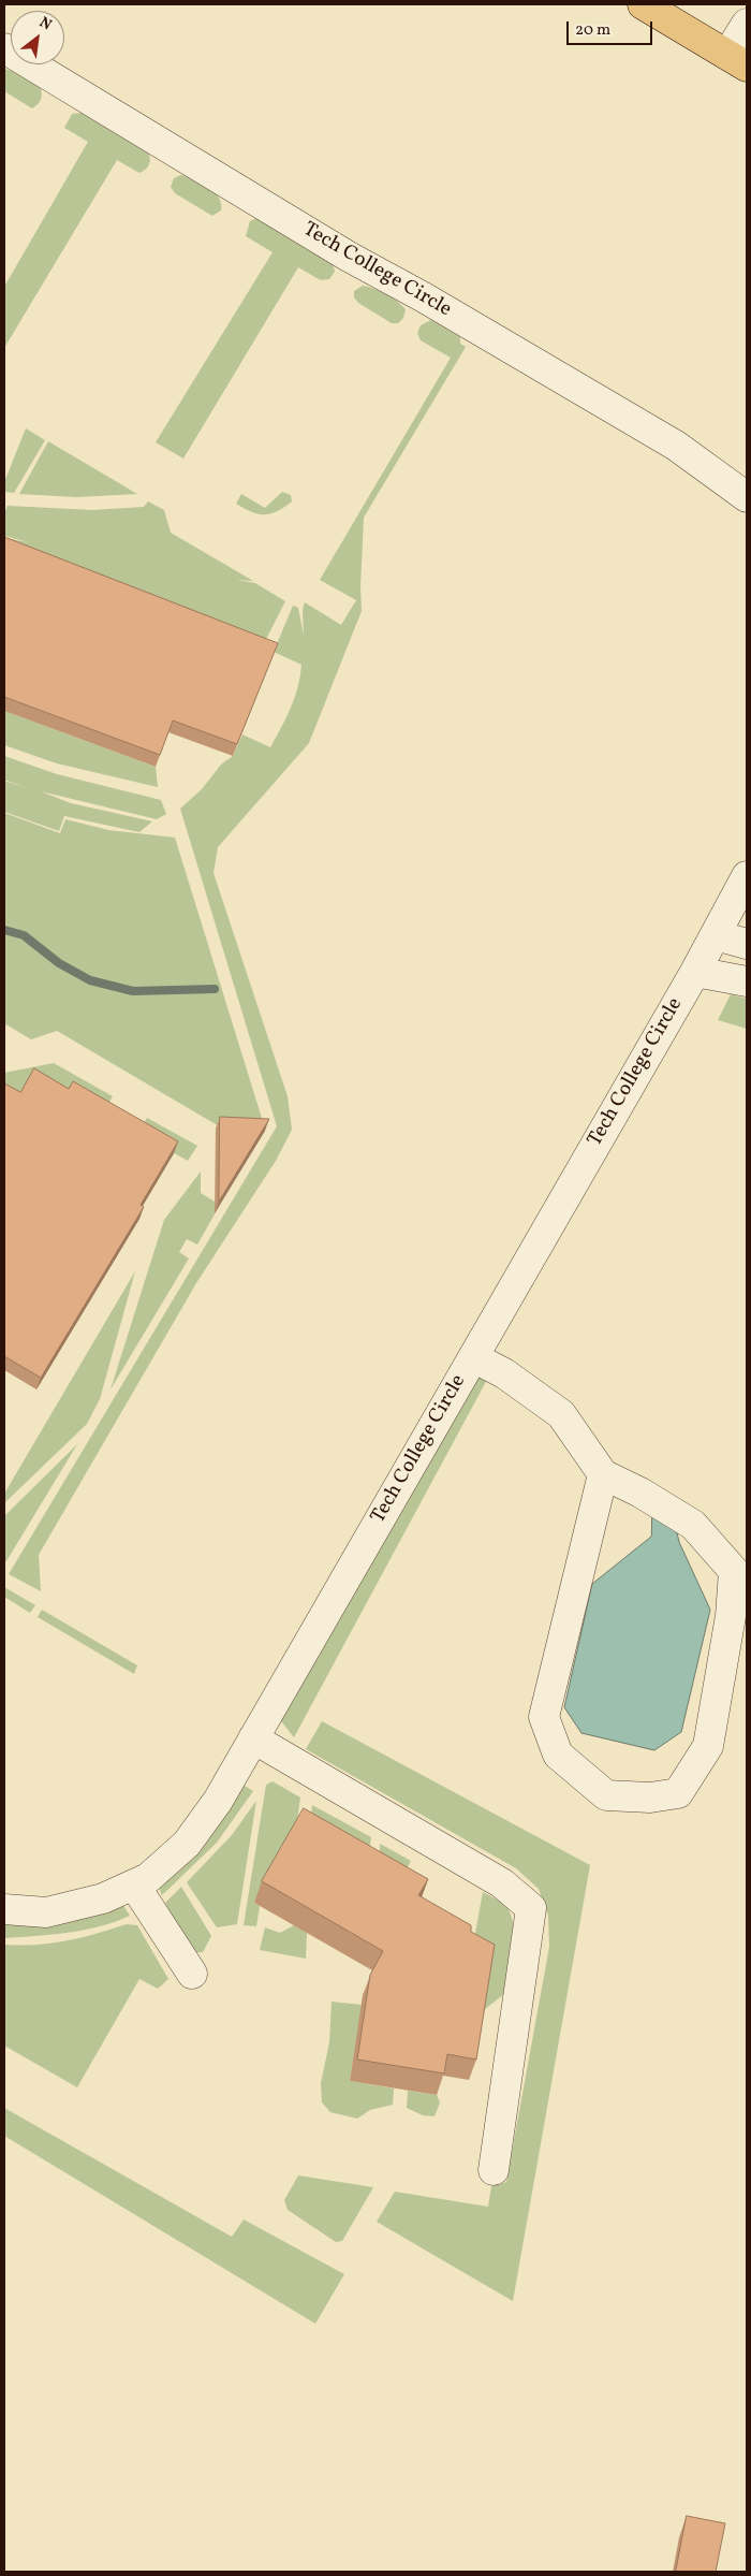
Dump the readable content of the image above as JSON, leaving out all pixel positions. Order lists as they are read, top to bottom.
{
  "streets": {
    "street": ["Tech College Circle"]
  },
  "scale_bar": "20 m",
  "north": "top right"
}
